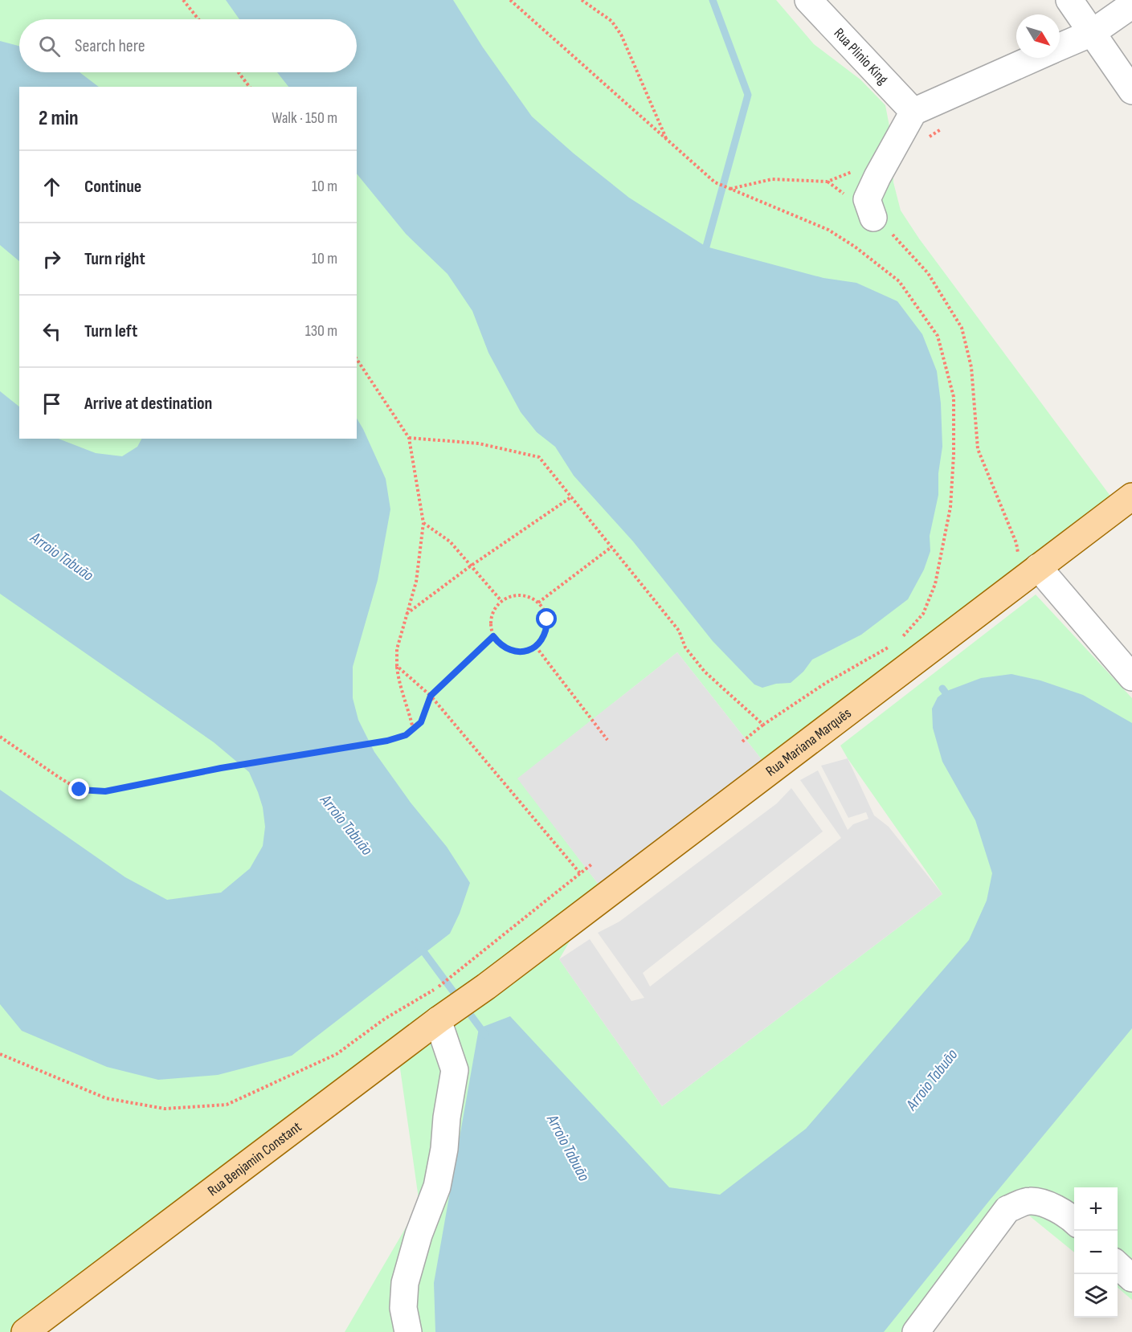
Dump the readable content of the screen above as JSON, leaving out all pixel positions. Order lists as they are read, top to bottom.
{
  "streets": {
    "main road": ["Rua Mariana Marquês", "Rua Benjamin Constant"],
    "street": ["Rua Plinio King"]
  },
  "crossings": [
    ["Rua Mariana Marquês", "Rua Benjamin Constant"]
  ],
  "water": ["Arroio Tabuão"],
  "north": "bottom right",
  "page": {
    "search": "Search here",
    "heading": ["2 min", "Walk · 150 m"],
    "list": [
      ["Continue", "10 m"],
      ["Turn right", "10 m"],
      ["Turn left", "130 m"],
      "Arrive at destination"
    ],
    "map_buttons": ["+", "−"]
  }
}
